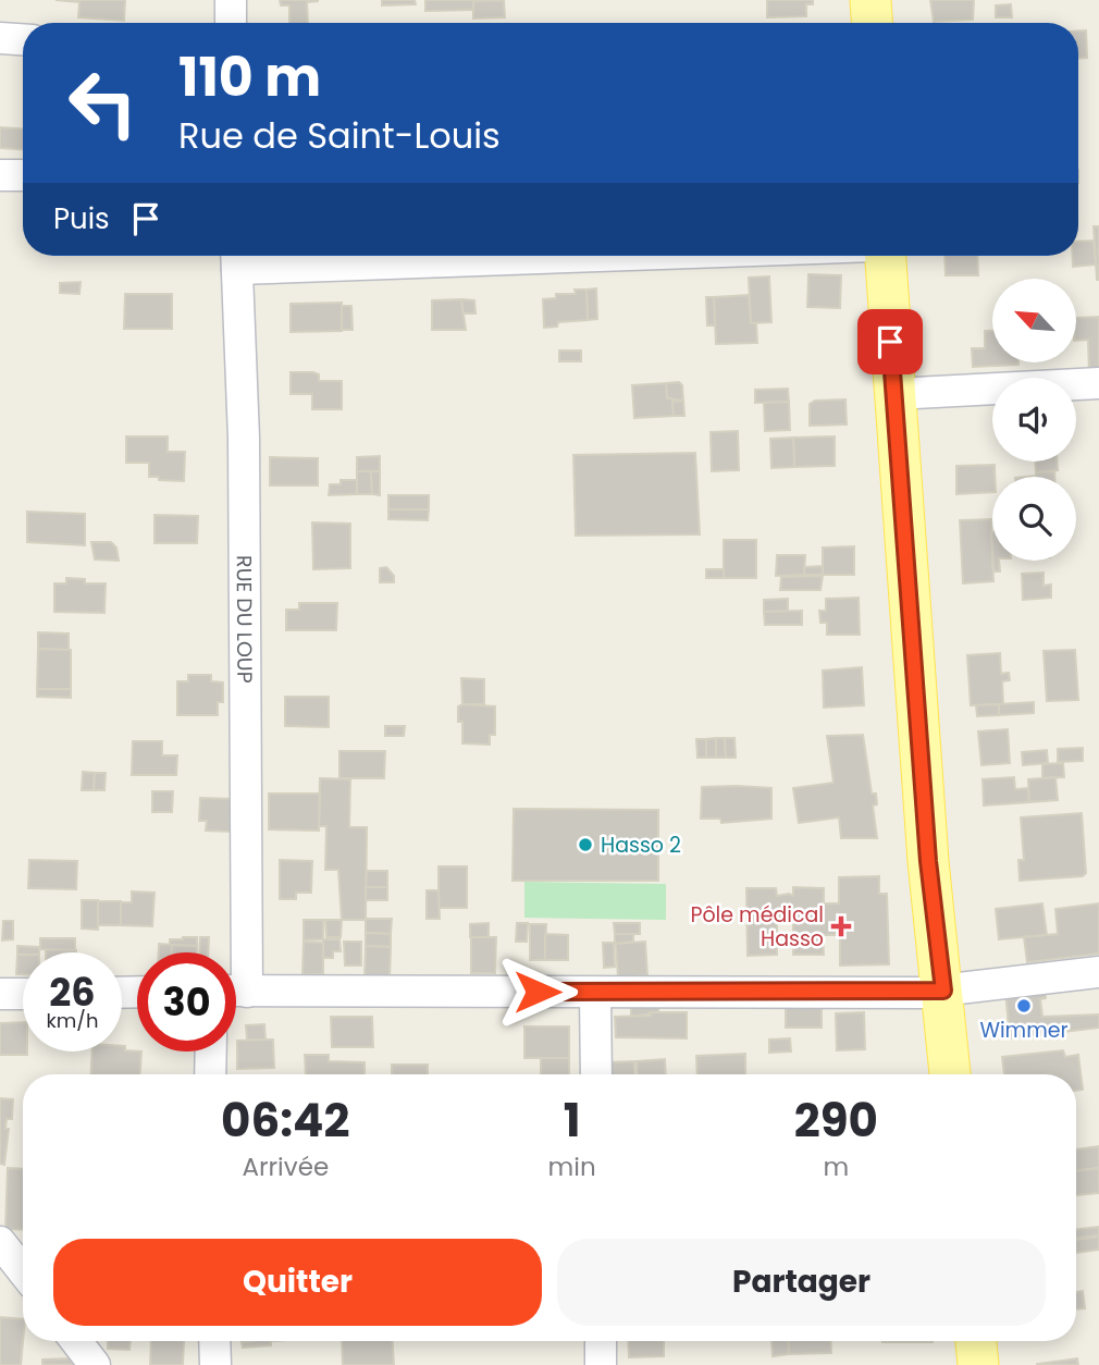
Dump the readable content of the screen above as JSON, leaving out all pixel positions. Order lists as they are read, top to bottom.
{
  "streets": {
    "street": ["RUE DU LOUP"]
  },
  "places": {
    "other": ["Hasso 2", "Wimmer"],
    "health": ["Pôle médical Hasso"]
  },
  "north": "top left",
  "page": {
    "turn": ["110 m", "Rue de Saint-Louis"],
    "then": "Puis",
    "speed": "26 km/h",
    "limit": "30",
    "eta": [
      "06:42",
      "Arrivée",
      "1",
      "min",
      "290",
      "m"
    ],
    "buttons": ["Quitter", "Partager"]
  }
}
